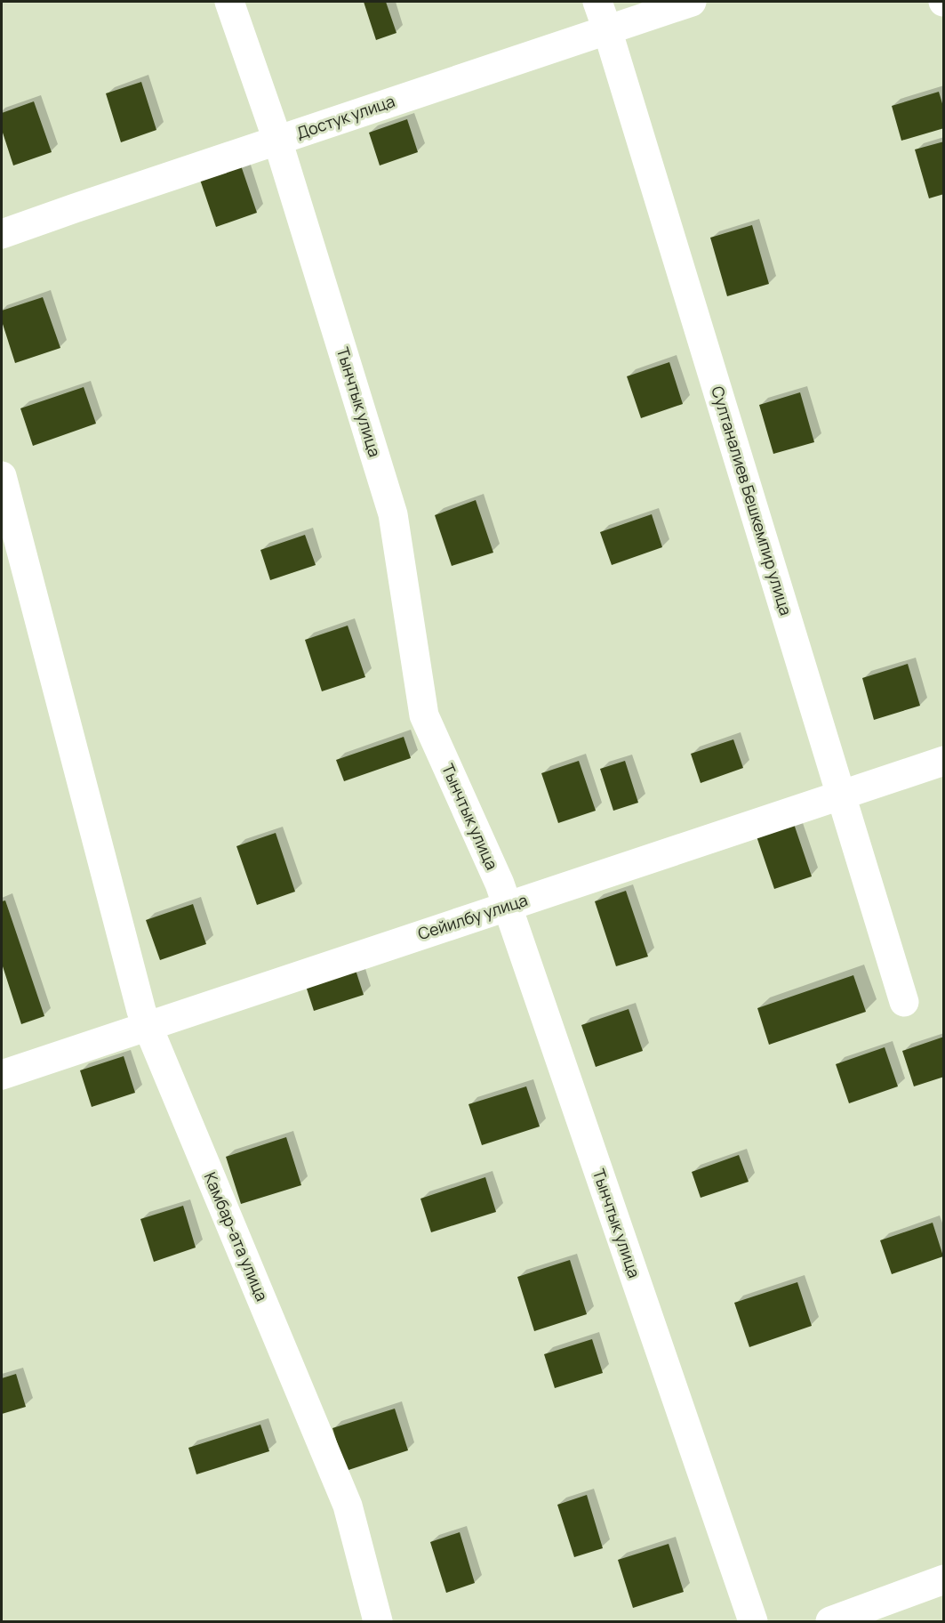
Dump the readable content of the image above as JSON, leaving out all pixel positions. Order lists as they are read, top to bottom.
{
  "streets": {
    "street": [
      "Достук улица",
      "Тынчтык улица",
      "Султаналиев Бешкемпир улица",
      "Сейилбу улица",
      "Камбар-ата улица"
    ]
  },
  "crossings": [
    ["Достук улица", "Тынчтык улица"],
    ["Достук улица", "Султаналиев Бешкемпир улица"],
    ["Тынчтык улица", "Сейилбу улица"],
    ["Султаналиев Бешкемпир улица", "Сейилбу улица"],
    ["Сейилбу улица", "Камбар-ата улица"]
  ]
}
